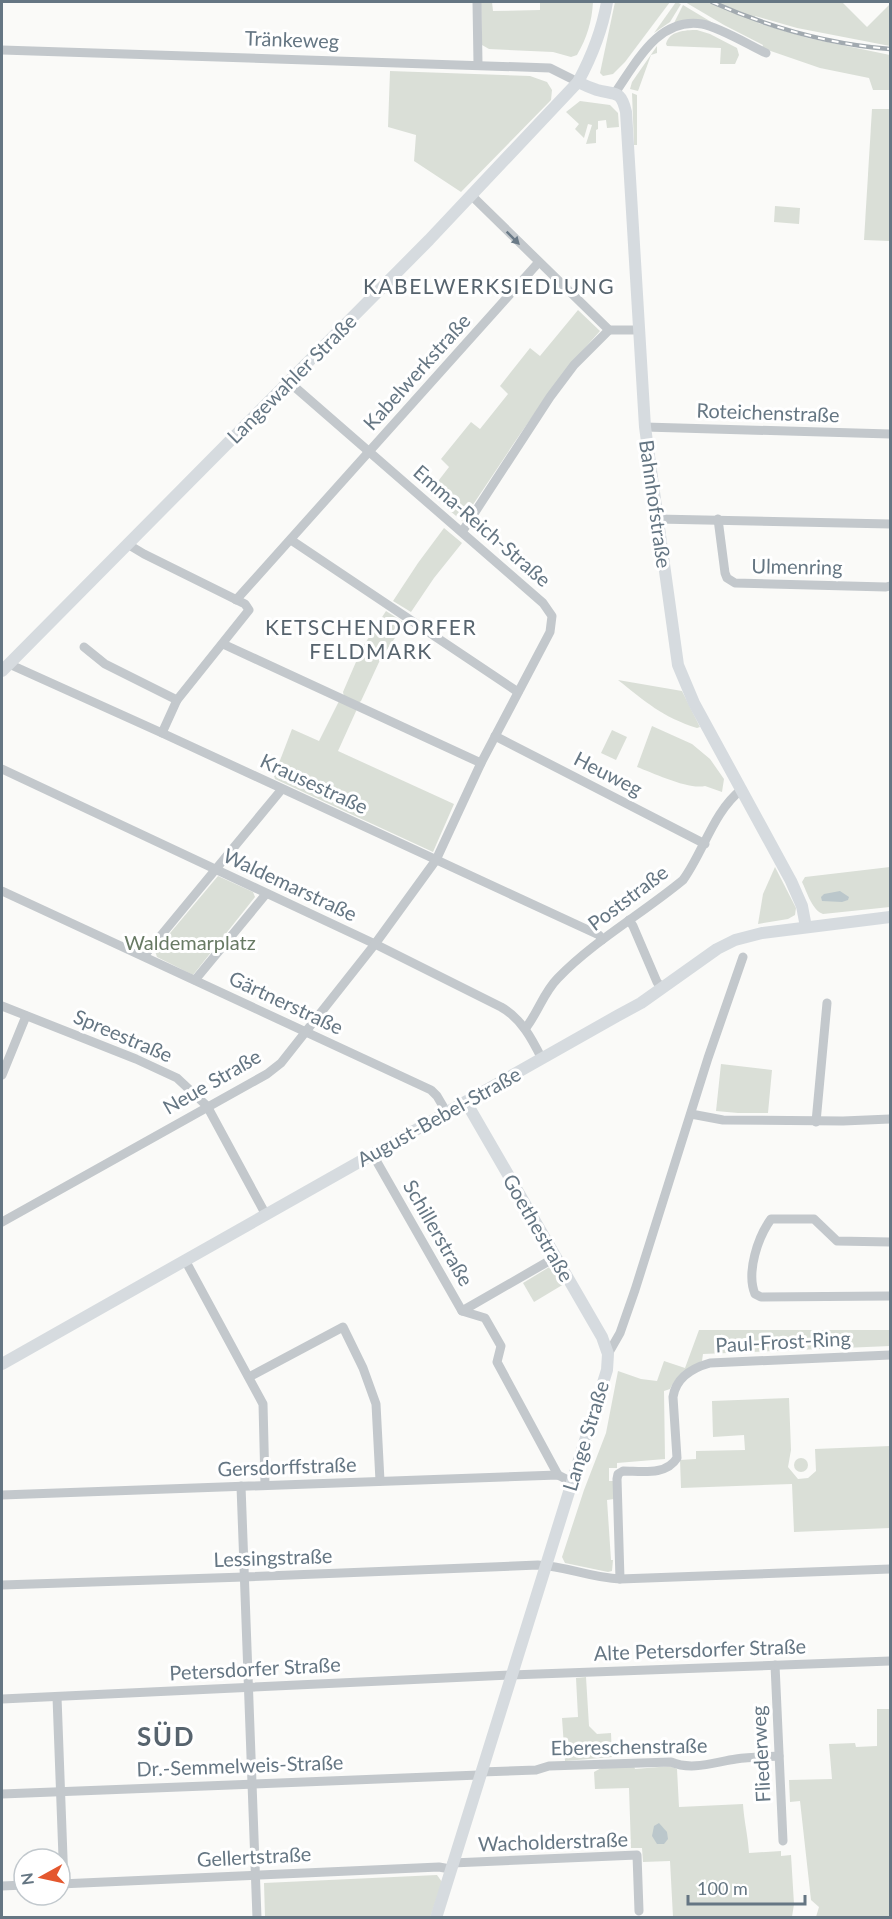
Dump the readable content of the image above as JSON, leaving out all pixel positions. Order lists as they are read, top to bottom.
{
  "streets": {
    "street": [
      "Tränkeweg",
      "Kabelwerkstraße",
      "Langewahler Straße",
      "Roteichenstraße",
      "Bahnhofstraße",
      "Emma-Reich-Straße",
      "Ulmenring",
      "Heuweg",
      "Krausestraße",
      "Waldemarstraße",
      "Poststraße",
      "Gärtnerstraße",
      "Spreestraße",
      "Neue Straße",
      "August-Bebel-Straße",
      "Goethestraße",
      "Schillerstraße",
      "Paul-Frost-Ring",
      "Lange Straße",
      "Gersdorffstraße",
      "Lessingstraße",
      "Alte Petersdorfer Straße",
      "Petersdorfer Straße",
      "Ebereschenstraße",
      "Fliederweg",
      "Dr.-Semmelweis-Straße",
      "Wacholderstraße",
      "Gellertstraße"
    ]
  },
  "crossings": [
    ["Tränkeweg", "Langewahler Straße"],
    ["Kabelwerkstraße", "Emma-Reich-Straße"],
    ["Langewahler Straße", "Emma-Reich-Straße"],
    ["Langewahler Straße", "Krausestraße"],
    ["Roteichenstraße", "Bahnhofstraße"],
    ["Bahnhofstraße", "Poststraße"],
    ["Bahnhofstraße", "August-Bebel-Straße"],
    ["Emma-Reich-Straße", "Heuweg"],
    ["Emma-Reich-Straße", "Krausestraße"],
    ["Emma-Reich-Straße", "Neue Straße"],
    ["Heuweg", "Poststraße"],
    ["Krausestraße", "Poststraße"],
    ["Krausestraße", "Neue Straße"],
    ["Waldemarstraße", "Poststraße"],
    ["Waldemarstraße", "Neue Straße"],
    ["Waldemarstraße", "August-Bebel-Straße"],
    ["Gärtnerstraße", "Neue Straße"],
    ["Gärtnerstraße", "August-Bebel-Straße"],
    ["Spreestraße", "Neue Straße"],
    ["Spreestraße", "August-Bebel-Straße"],
    ["August-Bebel-Straße", "Goethestraße"],
    ["August-Bebel-Straße", "Schillerstraße"],
    ["Goethestraße", "Lange Straße"],
    ["Schillerstraße", "Gersdorffstraße"],
    ["Lange Straße", "Gersdorffstraße"],
    ["Lange Straße", "Lessingstraße"],
    ["Lange Straße", "Alte Petersdorfer Straße"],
    ["Lange Straße", "Petersdorfer Straße"],
    ["Lange Straße", "Ebereschenstraße"],
    ["Lange Straße", "Dr.-Semmelweis-Straße"],
    ["Lange Straße", "Wacholderstraße"],
    ["Lange Straße", "Gellertstraße"],
    ["Alte Petersdorfer Straße", "Petersdorfer Straße"],
    ["Alte Petersdorfer Straße", "Fliederweg"],
    ["Ebereschenstraße", "Fliederweg"],
    ["Ebereschenstraße", "Dr.-Semmelweis-Straße"],
    ["Wacholderstraße", "Gellertstraße"]
  ],
  "districts": ["KABELWERKSIEDLUNG", "KETSCHENDORFER FELDMARK", "SÜD"],
  "parks": ["Waldemarplatz"],
  "scale_bar": "100 m",
  "north": "left"
}
